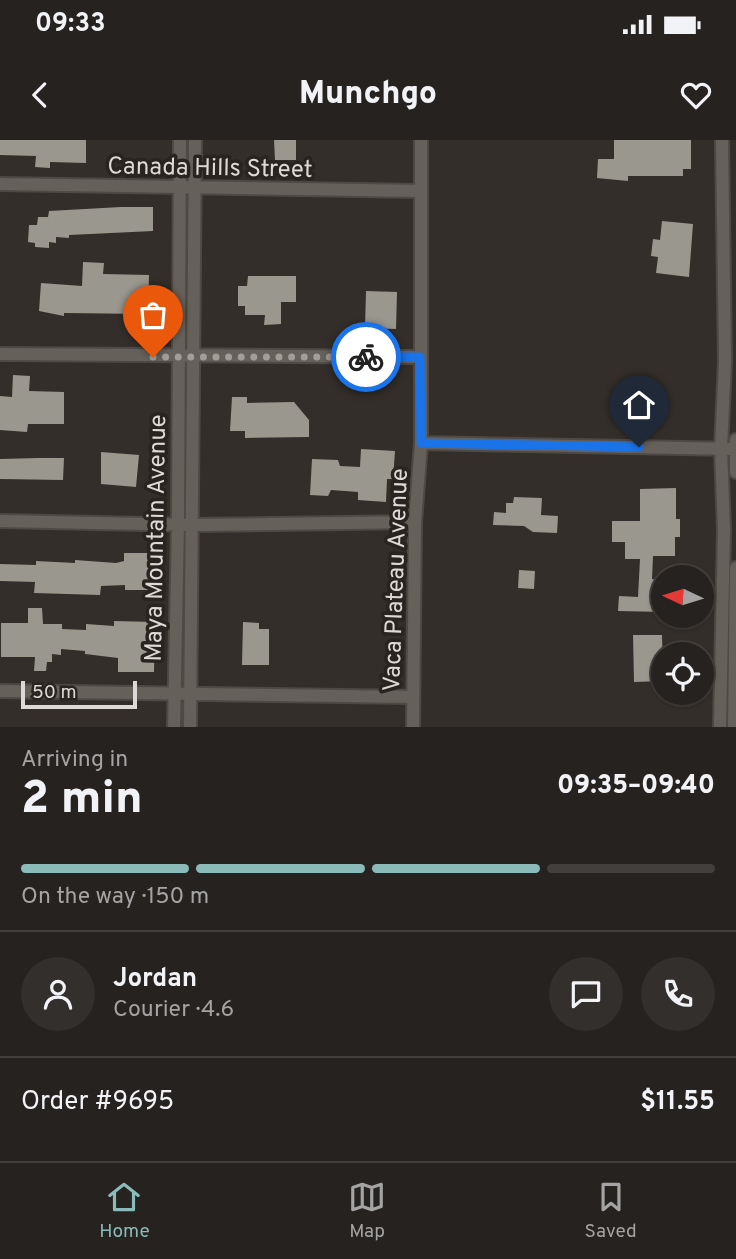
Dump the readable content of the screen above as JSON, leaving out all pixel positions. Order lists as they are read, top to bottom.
{
  "streets": {
    "street": ["Canada Hills Street", "Maya Mountain Avenue", "Vaca Plateau Avenue"]
  },
  "crossings": [
    ["Canada Hills Street", "Maya Mountain Avenue"],
    ["Canada Hills Street", "Vaca Plateau Avenue"]
  ],
  "scale_bar": "50 m",
  "north": "left",
  "page": {
    "status": "09:33",
    "header": "Munchgo",
    "scale": "50 m",
    "heading": ["2 min", "Arriving in", "09:35–09:40"],
    "panel": [
      "Jordan",
      "Courier · 4.6",
      "Order #9695",
      "$11.55"
    ],
    "bar": "On the way · 150 m",
    "tabs": ["Home", "Map", "Saved"]
  }
}
